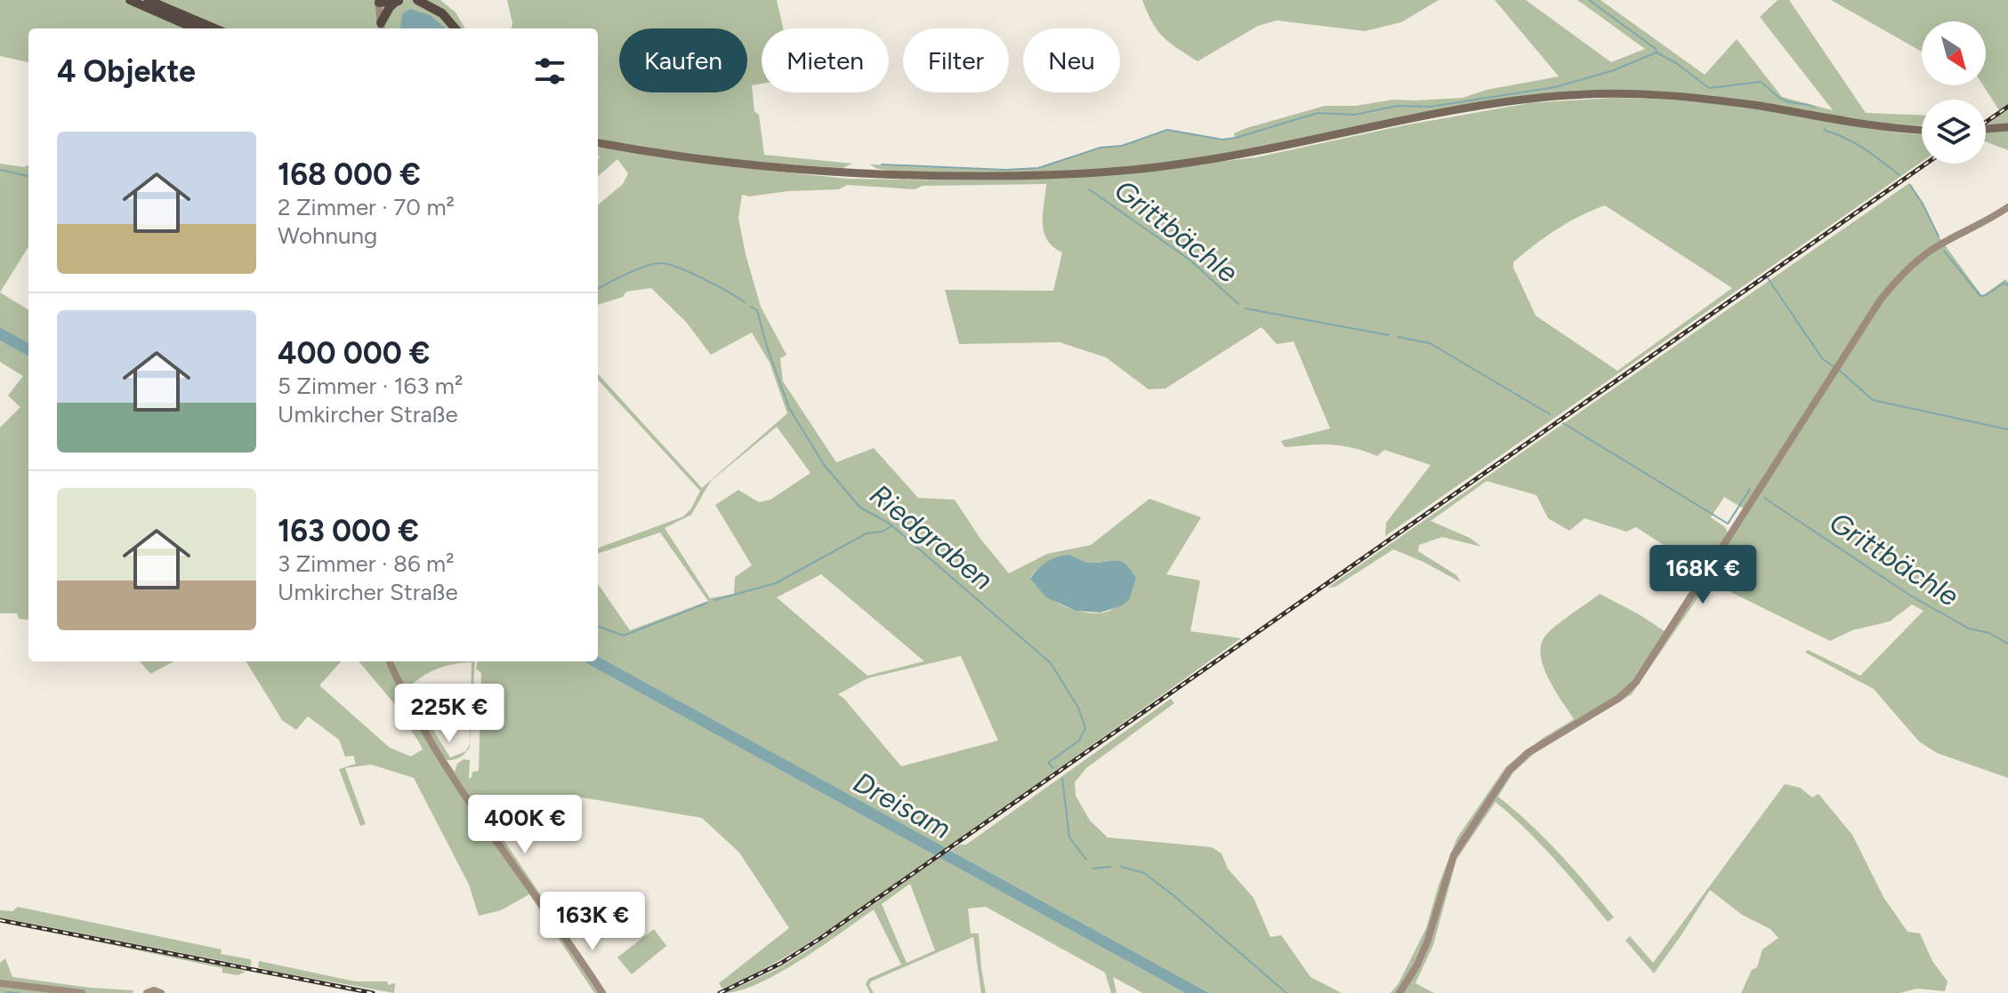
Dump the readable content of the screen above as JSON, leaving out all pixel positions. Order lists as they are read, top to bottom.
{
  "water": ["Grittbächle", "Riedgraben", "Dreisam"],
  "north": "bottom right",
  "page": {
    "chip": [
      "Kaufen",
      "Mieten",
      "Filter",
      "Neu"
    ],
    "heading": "4 Objekte",
    "list": [
      {
        "name": "168 000 €",
        "note": "2 Zimmer · 70 m² · Wohnung"
      },
      {
        "name": "400 000 €",
        "note": "5 Zimmer · 163 m² · Umkircher Straße"
      },
      {
        "name": "163 000 €",
        "note": "3 Zimmer · 86 m² · Umkircher Straße"
      }
    ],
    "price": [
      "168K €",
      "225K €",
      "400K €",
      "163K €"
    ]
  }
}
